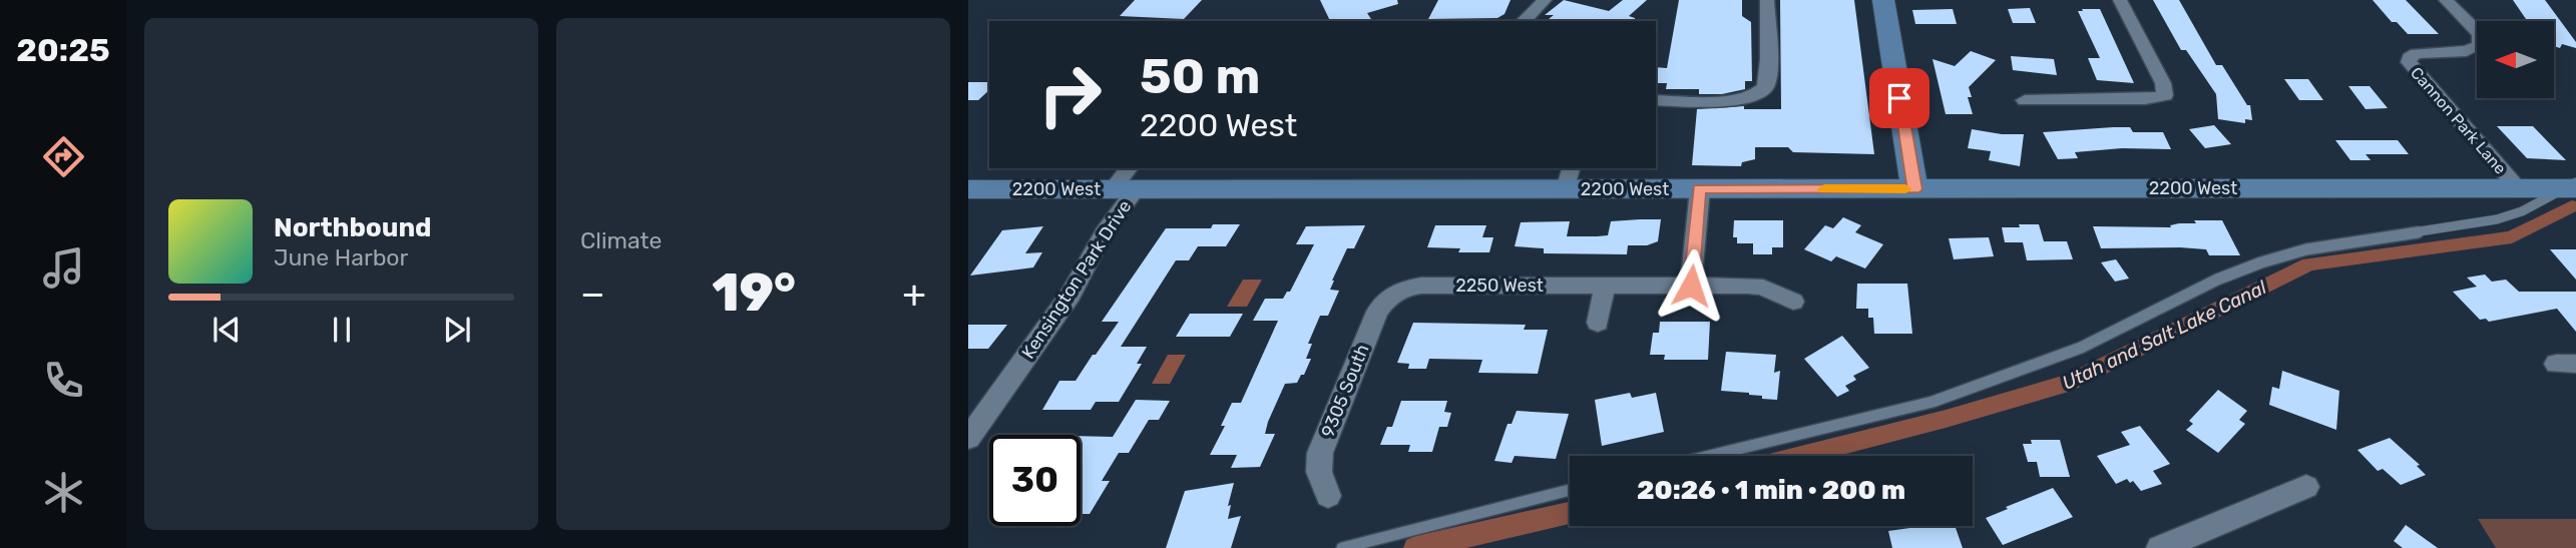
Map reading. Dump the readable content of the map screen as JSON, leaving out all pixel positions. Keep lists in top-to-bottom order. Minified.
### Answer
{"streets":{"street":["Cannon Park Lane","2200 West","Kensington Park Drive","2250 West","9305 South"]},"crossings":[["Cannon Park Lane","2200 West"],["2200 West","Kensington Park Drive"],["2250 West","9305 South"]],"water":["Utah and Salt Lake Canal"],"north":"left","page":{"tabs":"20:25","tile":"Climate","turn":["50 m","2200 West"],"song":["Northbound","June Harbor"],"heat":["−","19°","+"],"limit":"30","trip":"20:26 · 1 min · 200 m"}}
